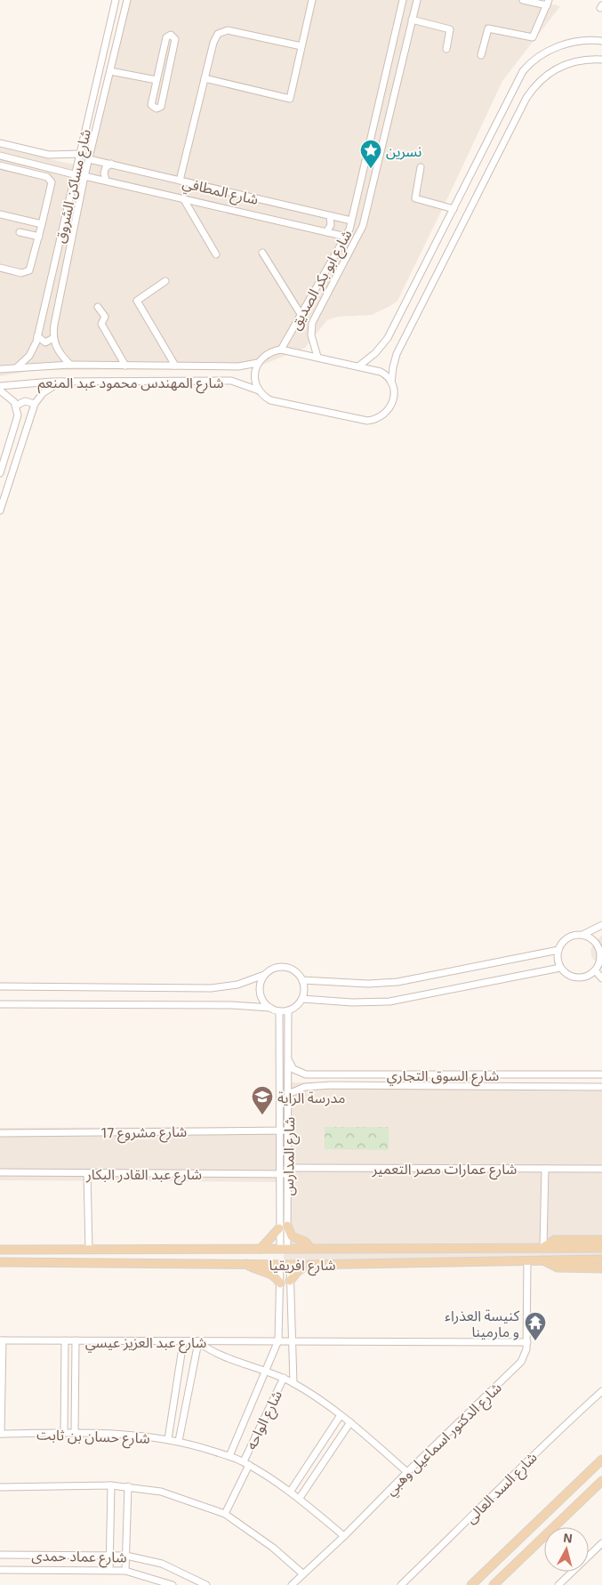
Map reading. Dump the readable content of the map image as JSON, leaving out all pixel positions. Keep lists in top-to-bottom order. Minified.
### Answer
{"streets":{"main road":["شارع افريقيا"],"street":["شارع مساكن الشروق","شارع المطافي","شارع ابو بكر الصديق","شارع المهندس محمود عبد المنعم","شارع السوق التجاري","شارع مشروع 17","شارع المدارس","شارع عمارات مصر التعمير","شارع عبد القادر البكار","شارع عبد العزيز عيسي","شارع الواحه","شارع حسان بن ثابت","شارع الدكتور اسماعيل وهبي","شارع السد العالى","شارع عماد حمدى"]},"crossings":[["شارع مساكن الشروق","شارع المطافي"],["شارع مساكن الشروق","شارع المهندس محمود عبد المنعم"],["شارع المطافي","شارع ابو بكر الصديق"],["شارع السوق التجاري","شارع المدارس"],["شارع مشروع 17","شارع المدارس"],["شارع المدارس","شارع عمارات مصر التعمير"],["شارع المدارس","شارع عبد القادر البكار"],["شارع المدارس","شارع افريقيا"],["شارع عمارات مصر التعمير","شارع عبد القادر البكار"],["شارع افريقيا","شارع الدكتور اسماعيل وهبي"],["شارع عبد العزيز عيسي","شارع الواحه"],["شارع عبد العزيز عيسي","شارع الدكتور اسماعيل وهبي"],["شارع الواحه","شارع حسان بن ثابت"],["شارع حسان بن ثابت","شارع الدكتور اسماعيل وهبي"]],"places":{"place":["نسرين"],"school or university":["مدرسة الراية"],"temple":["كنيسة العذراء و مارمينا"]},"north":"top"}
